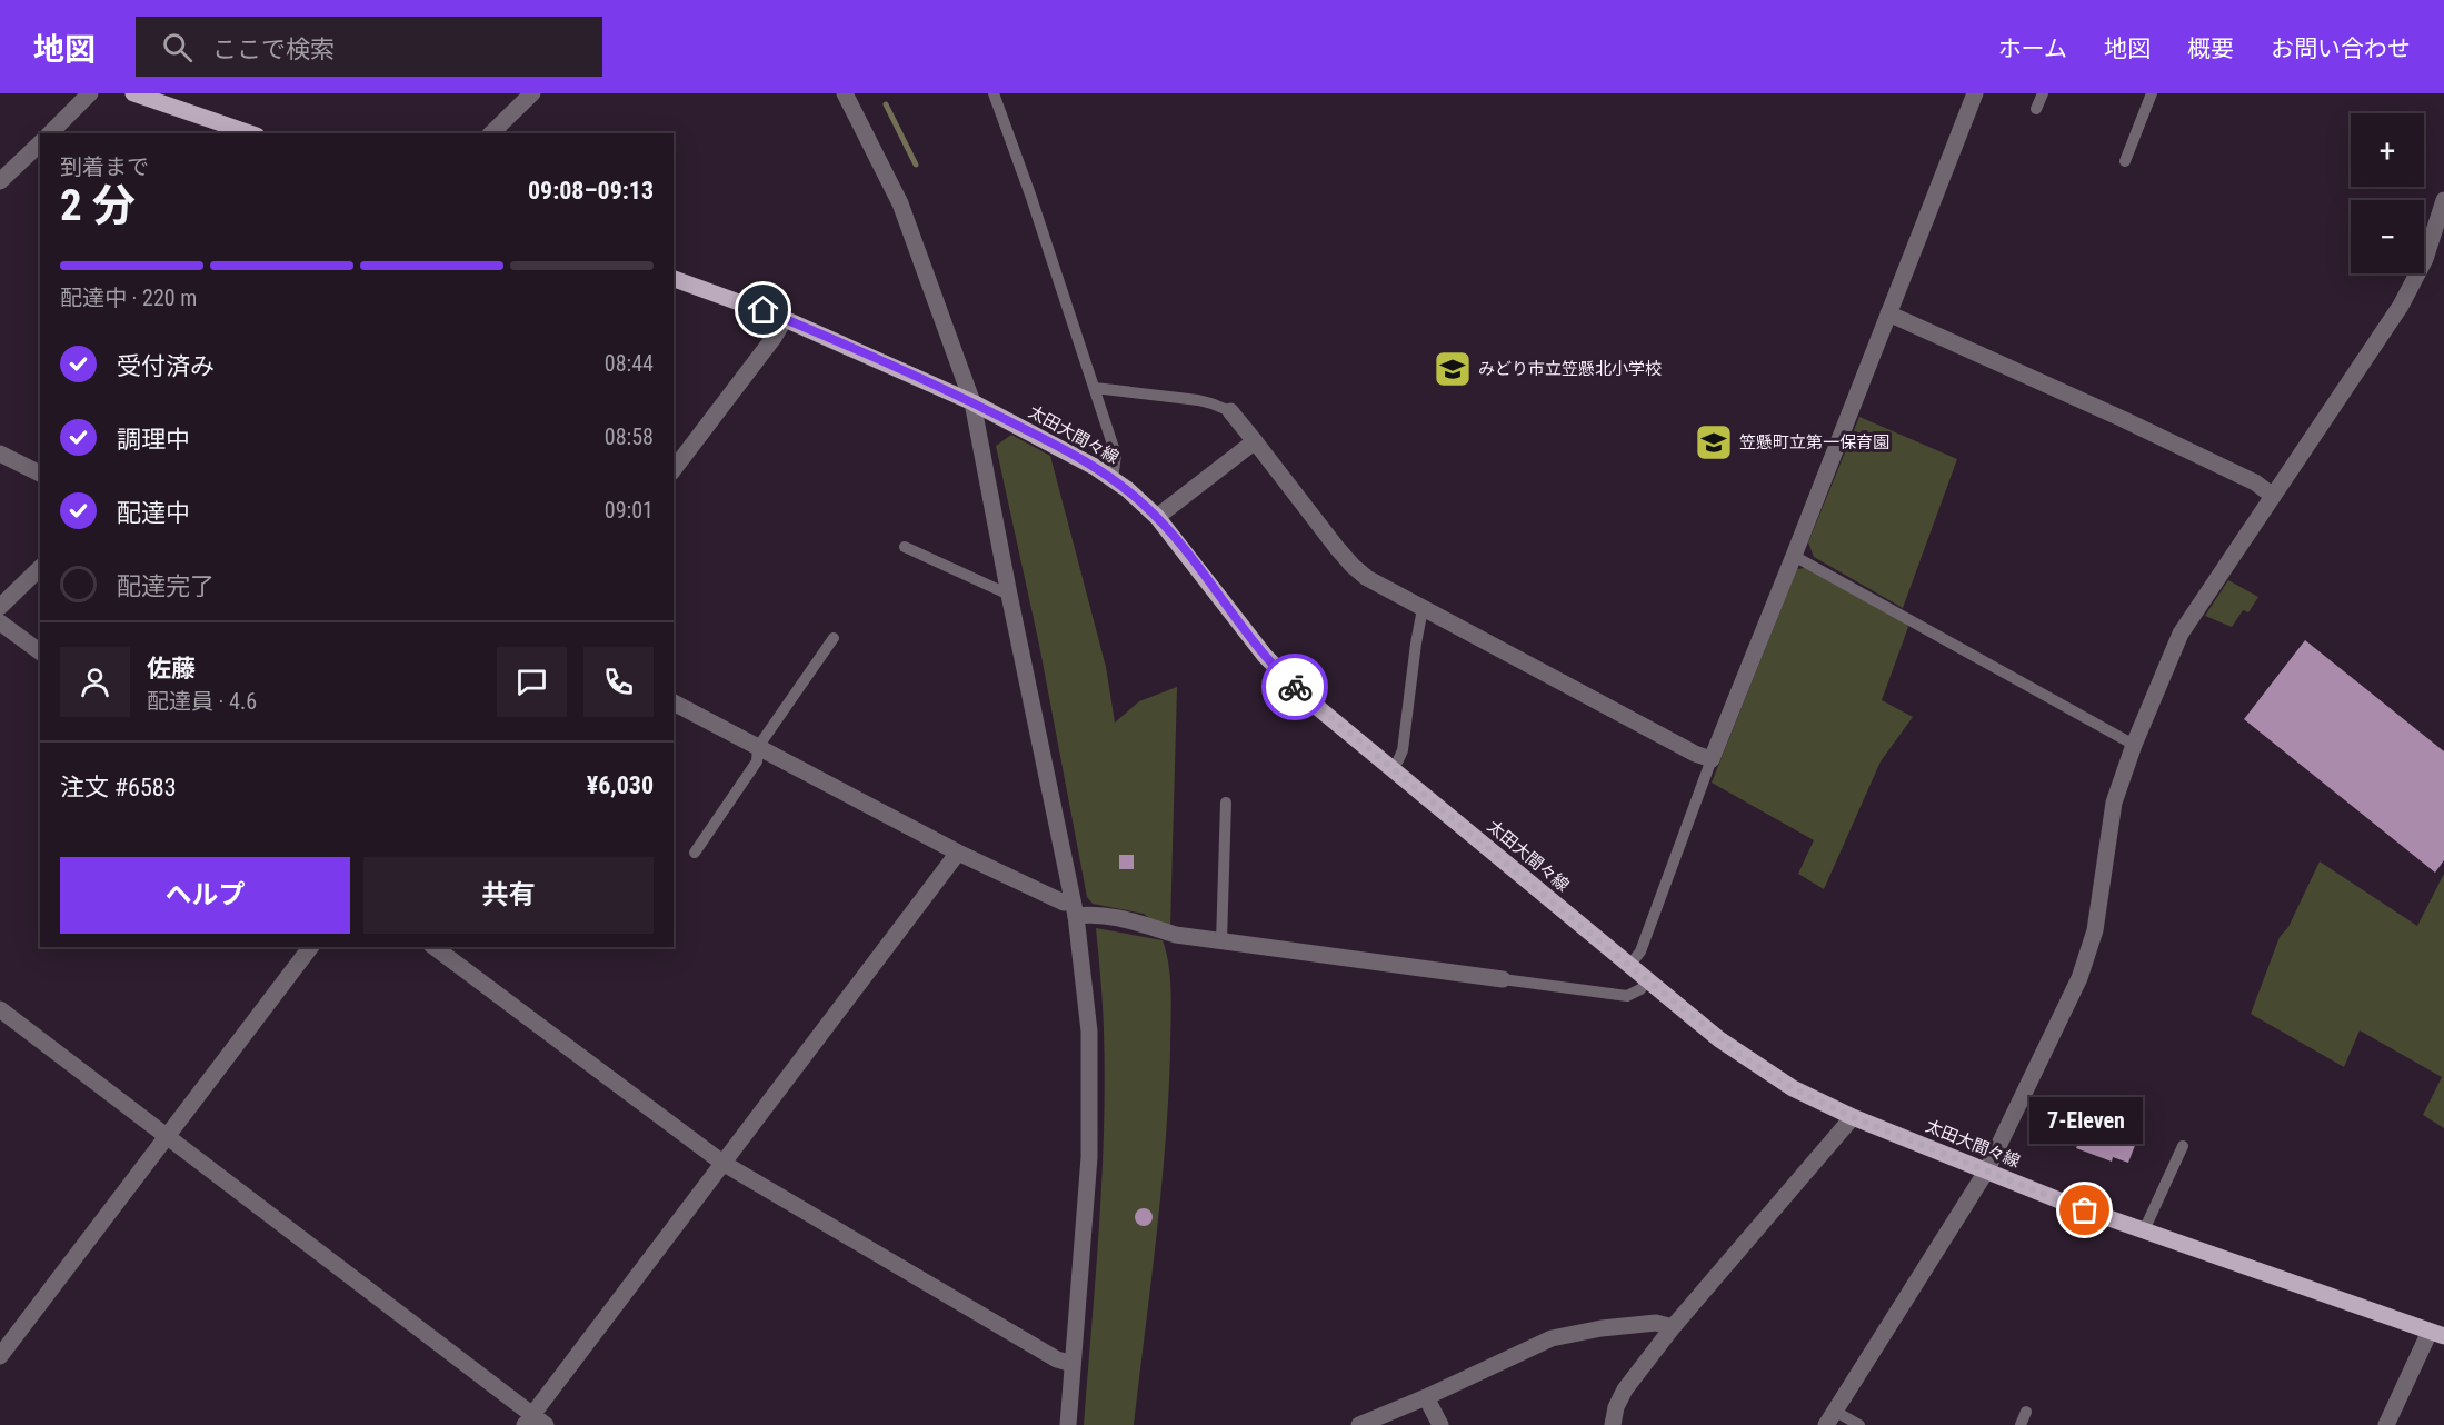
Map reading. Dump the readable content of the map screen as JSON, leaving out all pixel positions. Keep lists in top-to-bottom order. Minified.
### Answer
{"streets":{"main road":["太田大間々線"]},"places":{"school or university":["みどり市立笠懸北小学校","笠懸町立第一保育園"],"other":["7-Eleven"]},"page":{"header":"地図","search":"ここで検索","nav":["ホーム","地図","概要","お問い合わせ"],"map_buttons":["+","−"],"heading":["2 分","到着まで","09:08–09:13"],"panel":["佐藤","配達員 · 4.6","注文 #6583","¥6,030"],"bar":"配達中 · 220 m","list":[["受付済み","08:44"],["調理中","08:58"],["配達中","09:01"],"配達完了"],"buttons":["ヘルプ","共有"],"bubble":"7-Eleven"}}
